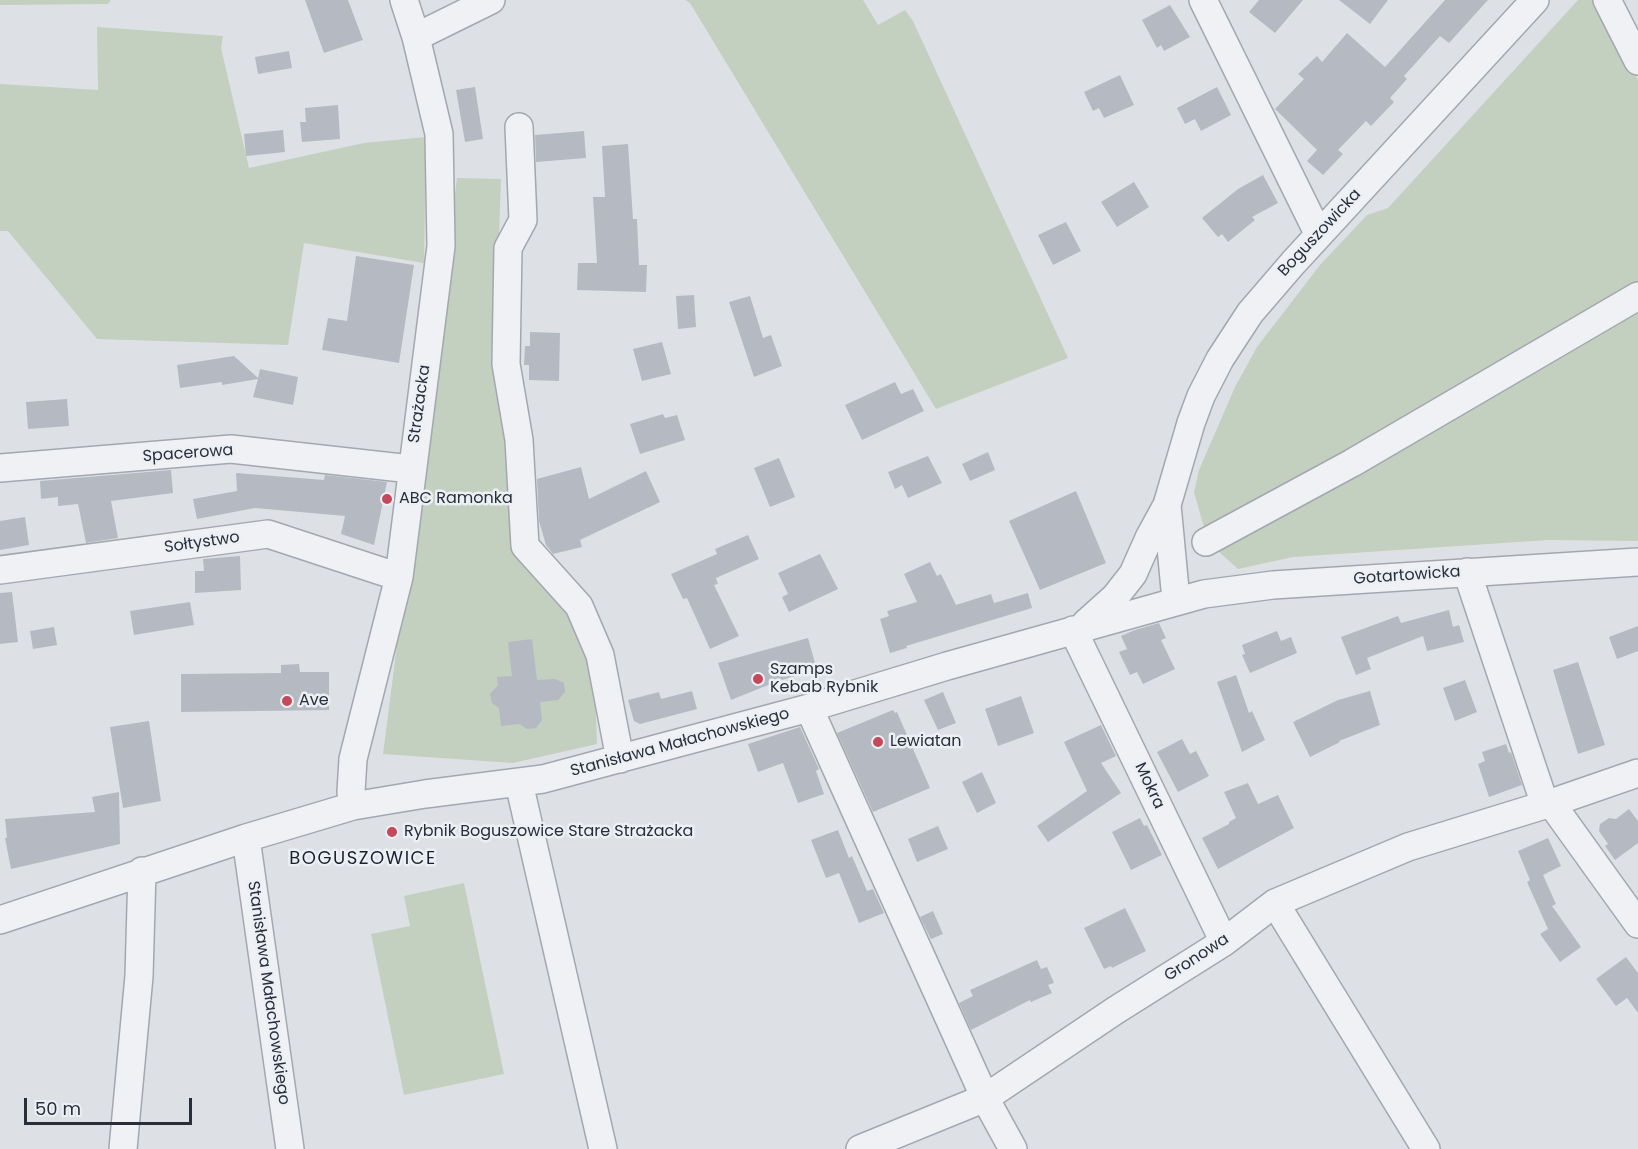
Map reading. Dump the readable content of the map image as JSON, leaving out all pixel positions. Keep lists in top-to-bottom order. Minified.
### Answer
{"streets":{"street":["Boguszowicka","Strażacka","Spacerowa","Sołtystwo","Gotartowicka","Stanisława Małachowskiego","Mokra","Gronowa"]},"crossings":[["Boguszowicka","Gotartowicka"],["Boguszowicka","Stanisława Małachowskiego"],["Boguszowicka","Mokra"],["Strażacka","Spacerowa"],["Strażacka","Sołtystwo"],["Strażacka","Stanisława Małachowskiego"],["Gotartowicka","Stanisława Małachowskiego"],["Stanisława Małachowskiego","Mokra"],["Mokra","Gronowa"]],"districts":["BOGUSZOWICE"],"places":["ABC Ramonka","Szamps Kebab Rybnik","Ave","Lewiatan","Rybnik Boguszowice Stare Strażacka"],"scale_bar":"50 m"}
